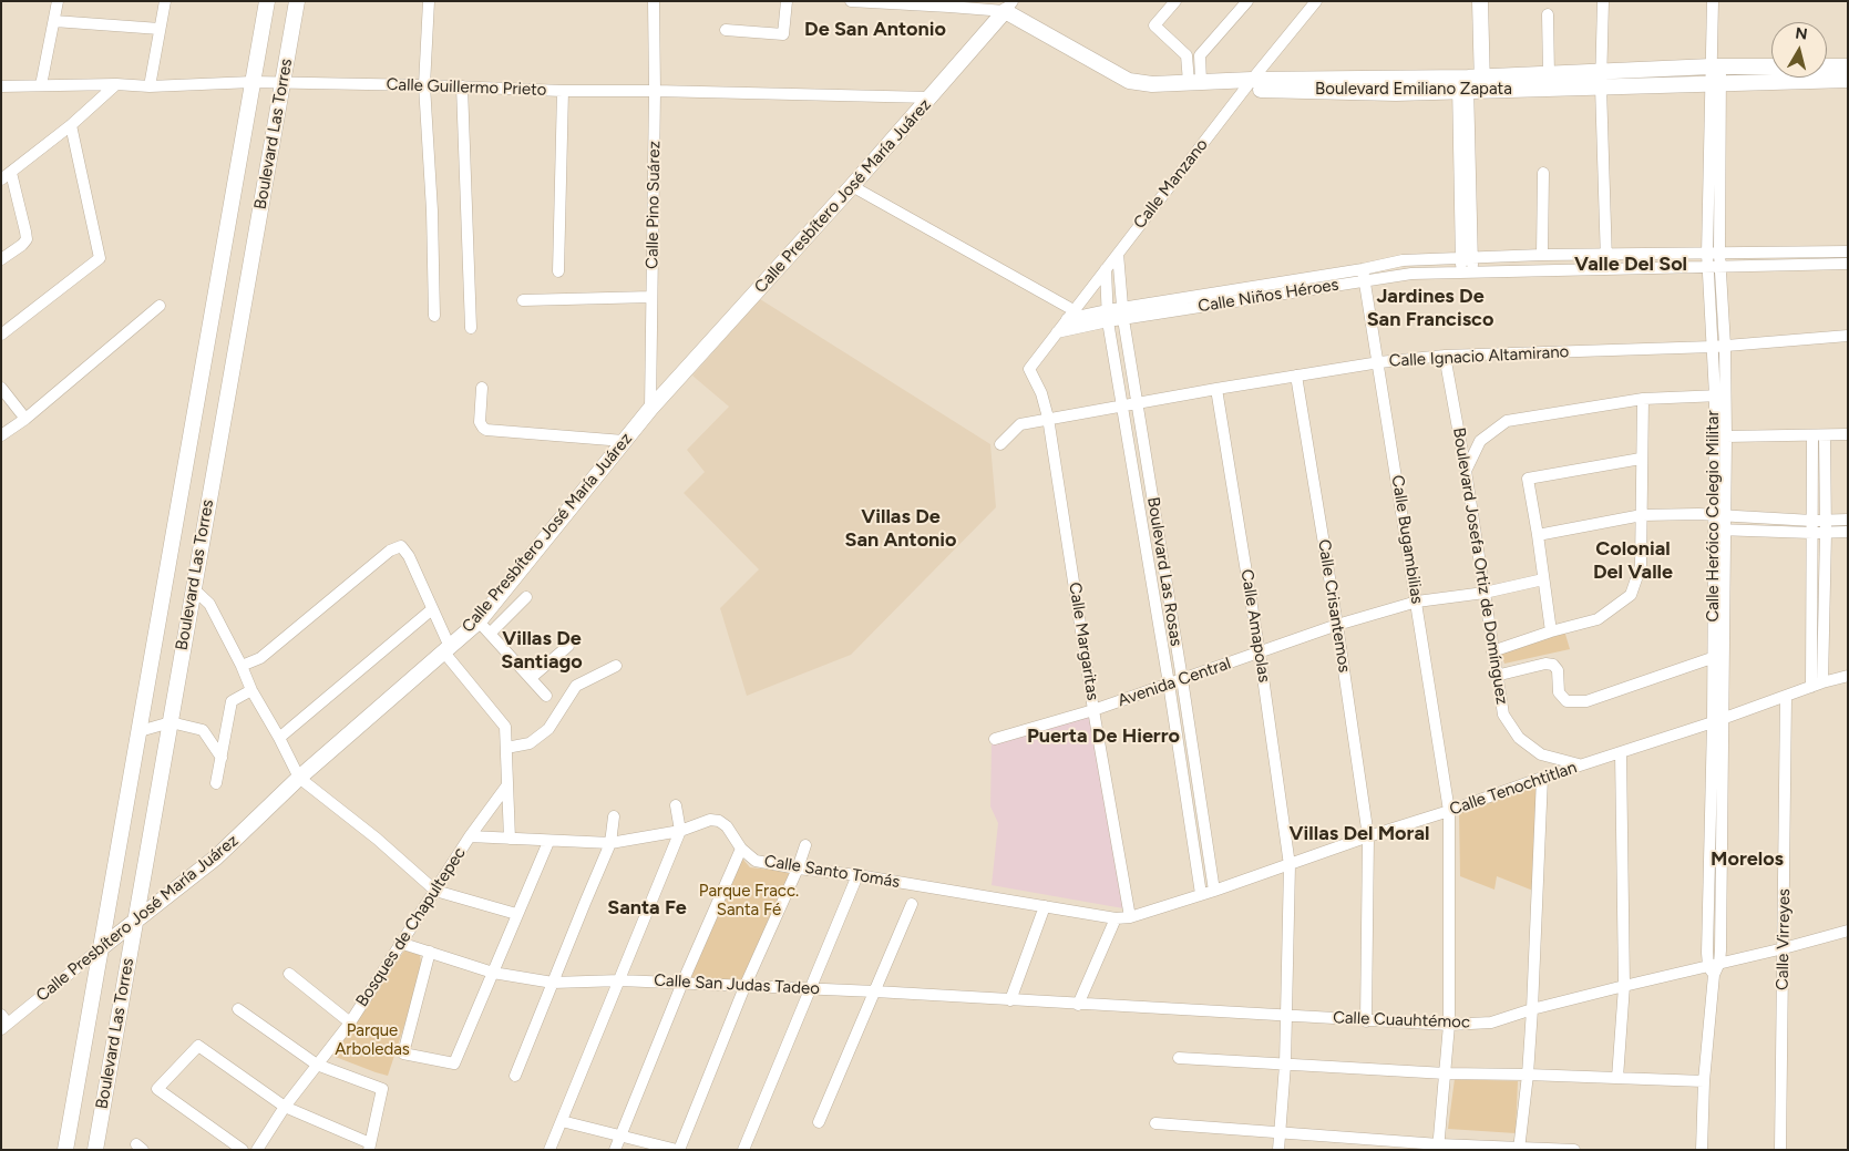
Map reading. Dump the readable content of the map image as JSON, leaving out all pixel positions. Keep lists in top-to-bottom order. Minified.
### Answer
{"streets":{"street":["Calle Guillermo Prieto","Boulevard Emiliano Zapata","Boulevard Las Torres","Calle Manzano","Calle Presbítero José María Juárez","Calle Pino Suárez","Calle Niños Héroes","Calle Ignacio Altamirano","Calle Heróico Colegio Militar","Calle Bugambilias","Boulevard Josefa Ortiz de Domínguez","Boulevard Las Rosas","Calle Crisantemos","Calle Amapolas","Calle Margaritas","Avenida Central","Calle Tenochtitlan","Calle Santo Tomás","Bosques de Chapultepec","Calle Virreyes","Calle San Judas Tadeo","Calle Cuauhtémoc"]},"crossings":[["Calle Guillermo Prieto","Boulevard Las Torres"],["Calle Guillermo Prieto","Calle Presbítero José María Juárez"],["Calle Guillermo Prieto","Calle Pino Suárez"],["Boulevard Emiliano Zapata","Calle Manzano"],["Boulevard Emiliano Zapata","Calle Presbítero José María Juárez"],["Boulevard Emiliano Zapata","Calle Heróico Colegio Militar"],["Boulevard Las Torres","Calle Presbítero José María Juárez"],["Calle Manzano","Calle Niños Héroes"],["Calle Manzano","Boulevard Las Rosas"],["Calle Manzano","Calle Margaritas"],["Calle Presbítero José María Juárez","Calle Pino Suárez"],["Calle Niños Héroes","Calle Heróico Colegio Militar"],["Calle Niños Héroes","Calle Bugambilias"],["Calle Niños Héroes","Boulevard Las Rosas"],["Calle Ignacio Altamirano","Calle Heróico Colegio Militar"],["Calle Ignacio Altamirano","Calle Bugambilias"],["Calle Ignacio Altamirano","Boulevard Josefa Ortiz de Domínguez"],["Calle Ignacio Altamirano","Boulevard Las Rosas"],["Calle Ignacio Altamirano","Calle Crisantemos"],["Calle Ignacio Altamirano","Calle Amapolas"],["Calle Ignacio Altamirano","Calle Margaritas"],["Calle Heróico Colegio Militar","Calle Tenochtitlan"],["Calle Heróico Colegio Militar","Calle Cuauhtémoc"],["Calle Bugambilias","Avenida Central"],["Calle Bugambilias","Calle Tenochtitlan"],["Calle Bugambilias","Calle Cuauhtémoc"],["Boulevard Josefa Ortiz de Domínguez","Avenida Central"],["Boulevard Josefa Ortiz de Domínguez","Calle Tenochtitlan"],["Boulevard Las Rosas","Avenida Central"],["Boulevard Las Rosas","Calle Tenochtitlan"],["Calle Crisantemos","Avenida Central"],["Calle Crisantemos","Calle Tenochtitlan"],["Calle Crisantemos","Calle Cuauhtémoc"],["Calle Amapolas","Avenida Central"],["Calle Amapolas","Calle Tenochtitlan"],["Calle Amapolas","Calle Cuauhtémoc"],["Calle Margaritas","Avenida Central"],["Calle Margaritas","Calle Tenochtitlan"],["Calle Tenochtitlan","Calle Santo Tomás"],["Calle Tenochtitlan","Calle Virreyes"],["Calle Santo Tomás","Bosques de Chapultepec"],["Bosques de Chapultepec","Calle San Judas Tadeo"],["Calle Virreyes","Calle Cuauhtémoc"],["Calle San Judas Tadeo","Calle Cuauhtémoc"]],"districts":["De San Antonio","Valle Del Sol","Jardines De San Francisco","Villas De San Antonio","Colonial Del Valle","Villas De Santiago","Puerta De Hierro","Villas Del Moral","Morelos","Santa Fe"],"parks":["Parque Fracc. Santa Fé","Parque Arboledas"],"north":"top"}
